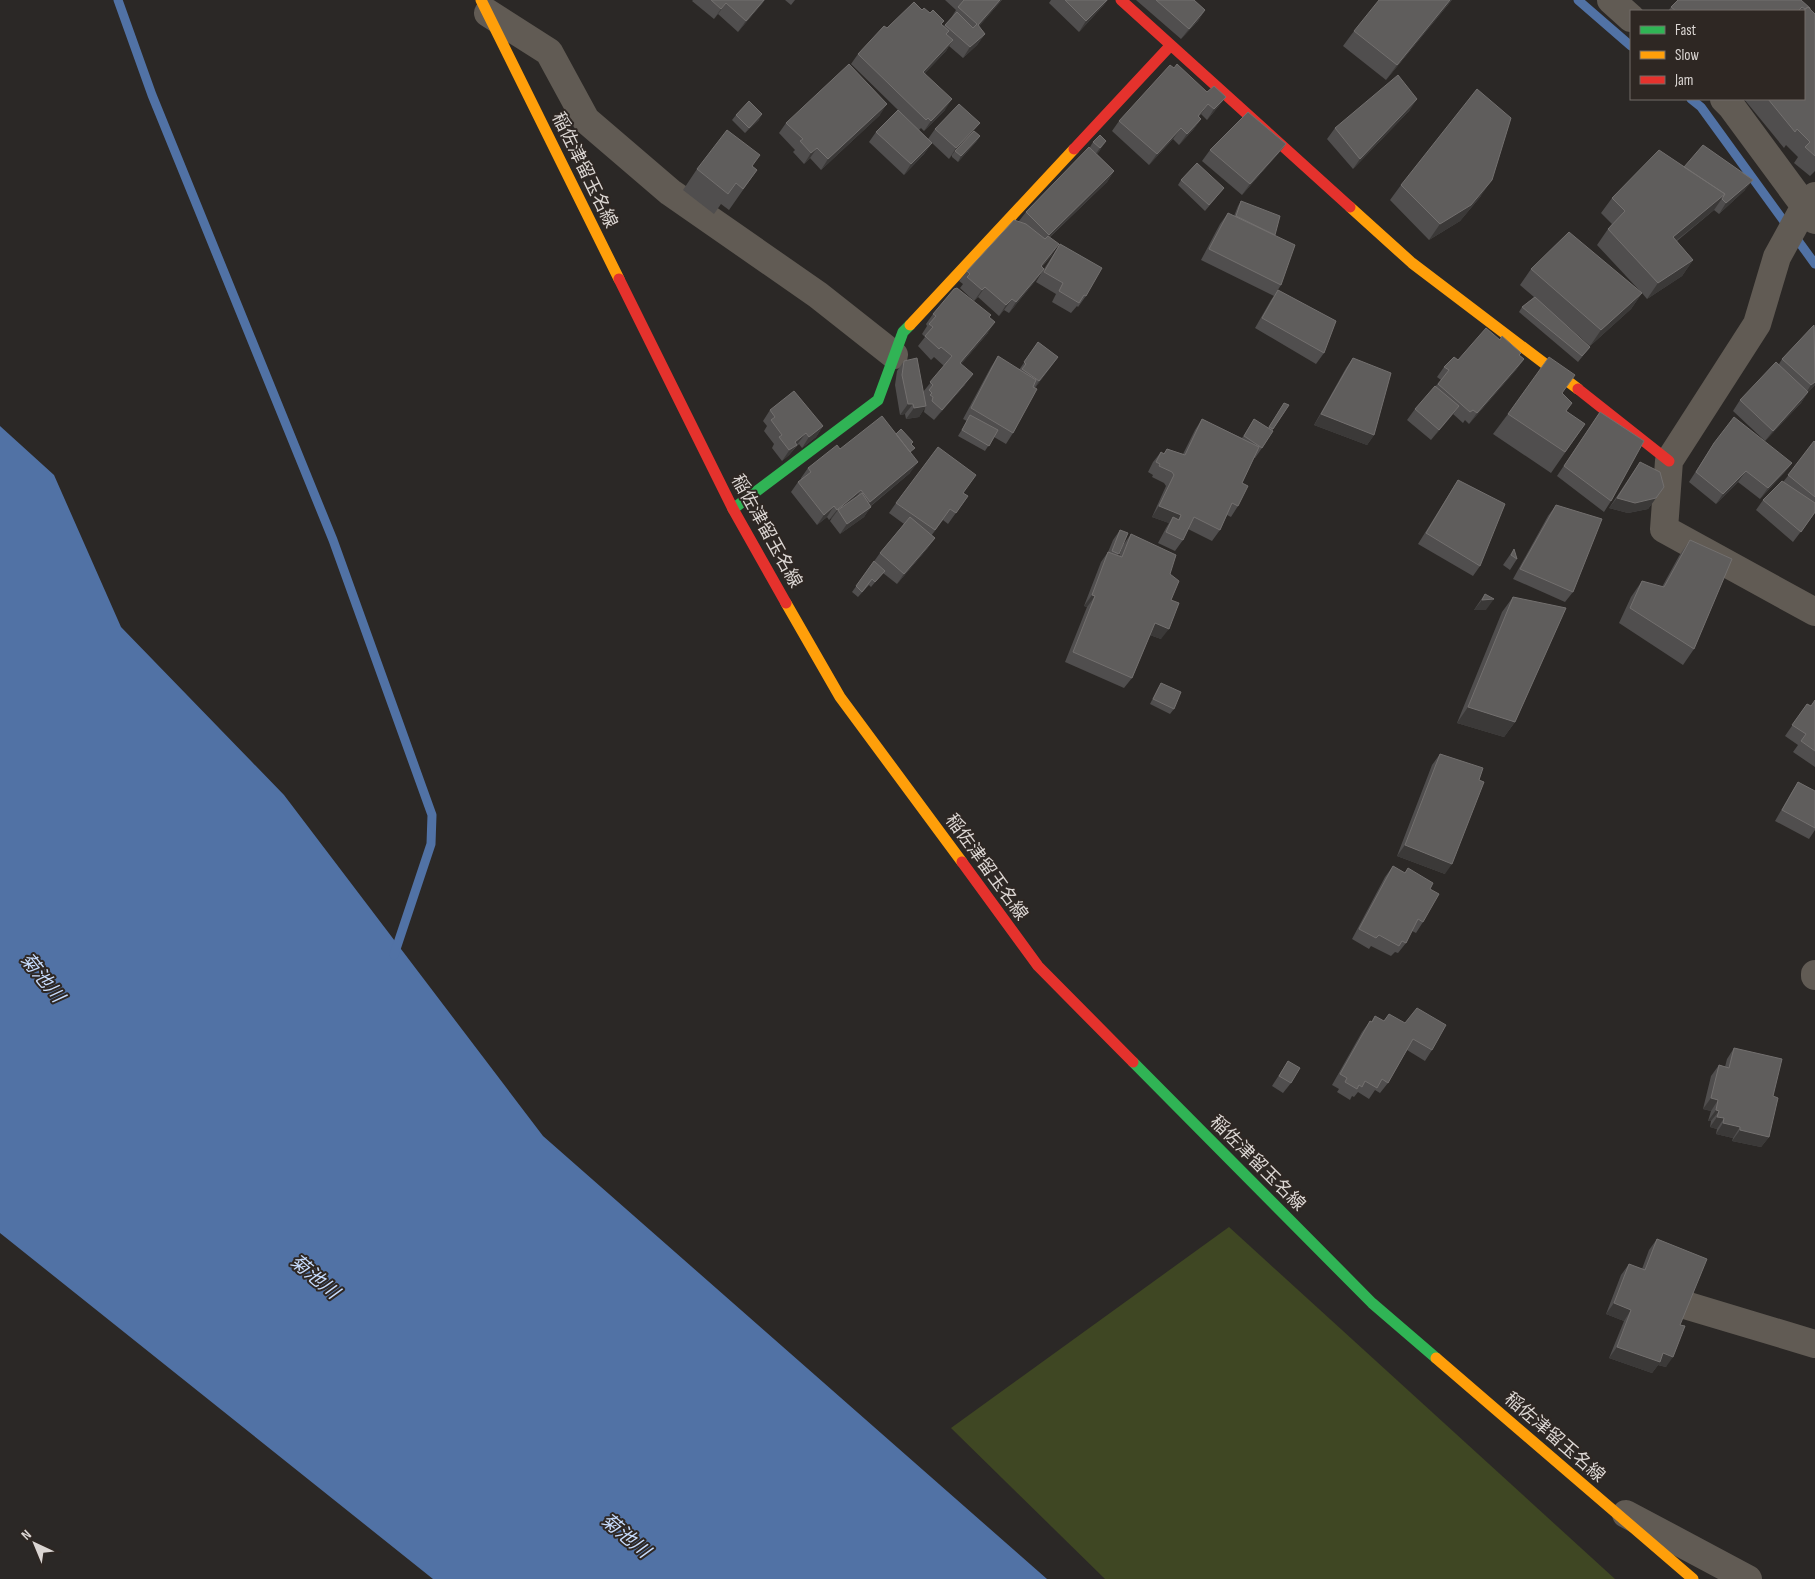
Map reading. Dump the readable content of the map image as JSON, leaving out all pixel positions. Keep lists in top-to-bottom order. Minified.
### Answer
{"streets":{"main road":["稲佐津留玉名線"]},"water":["菊池川"],"legend":["Fast","Slow","Jam"],"north":"top left"}
